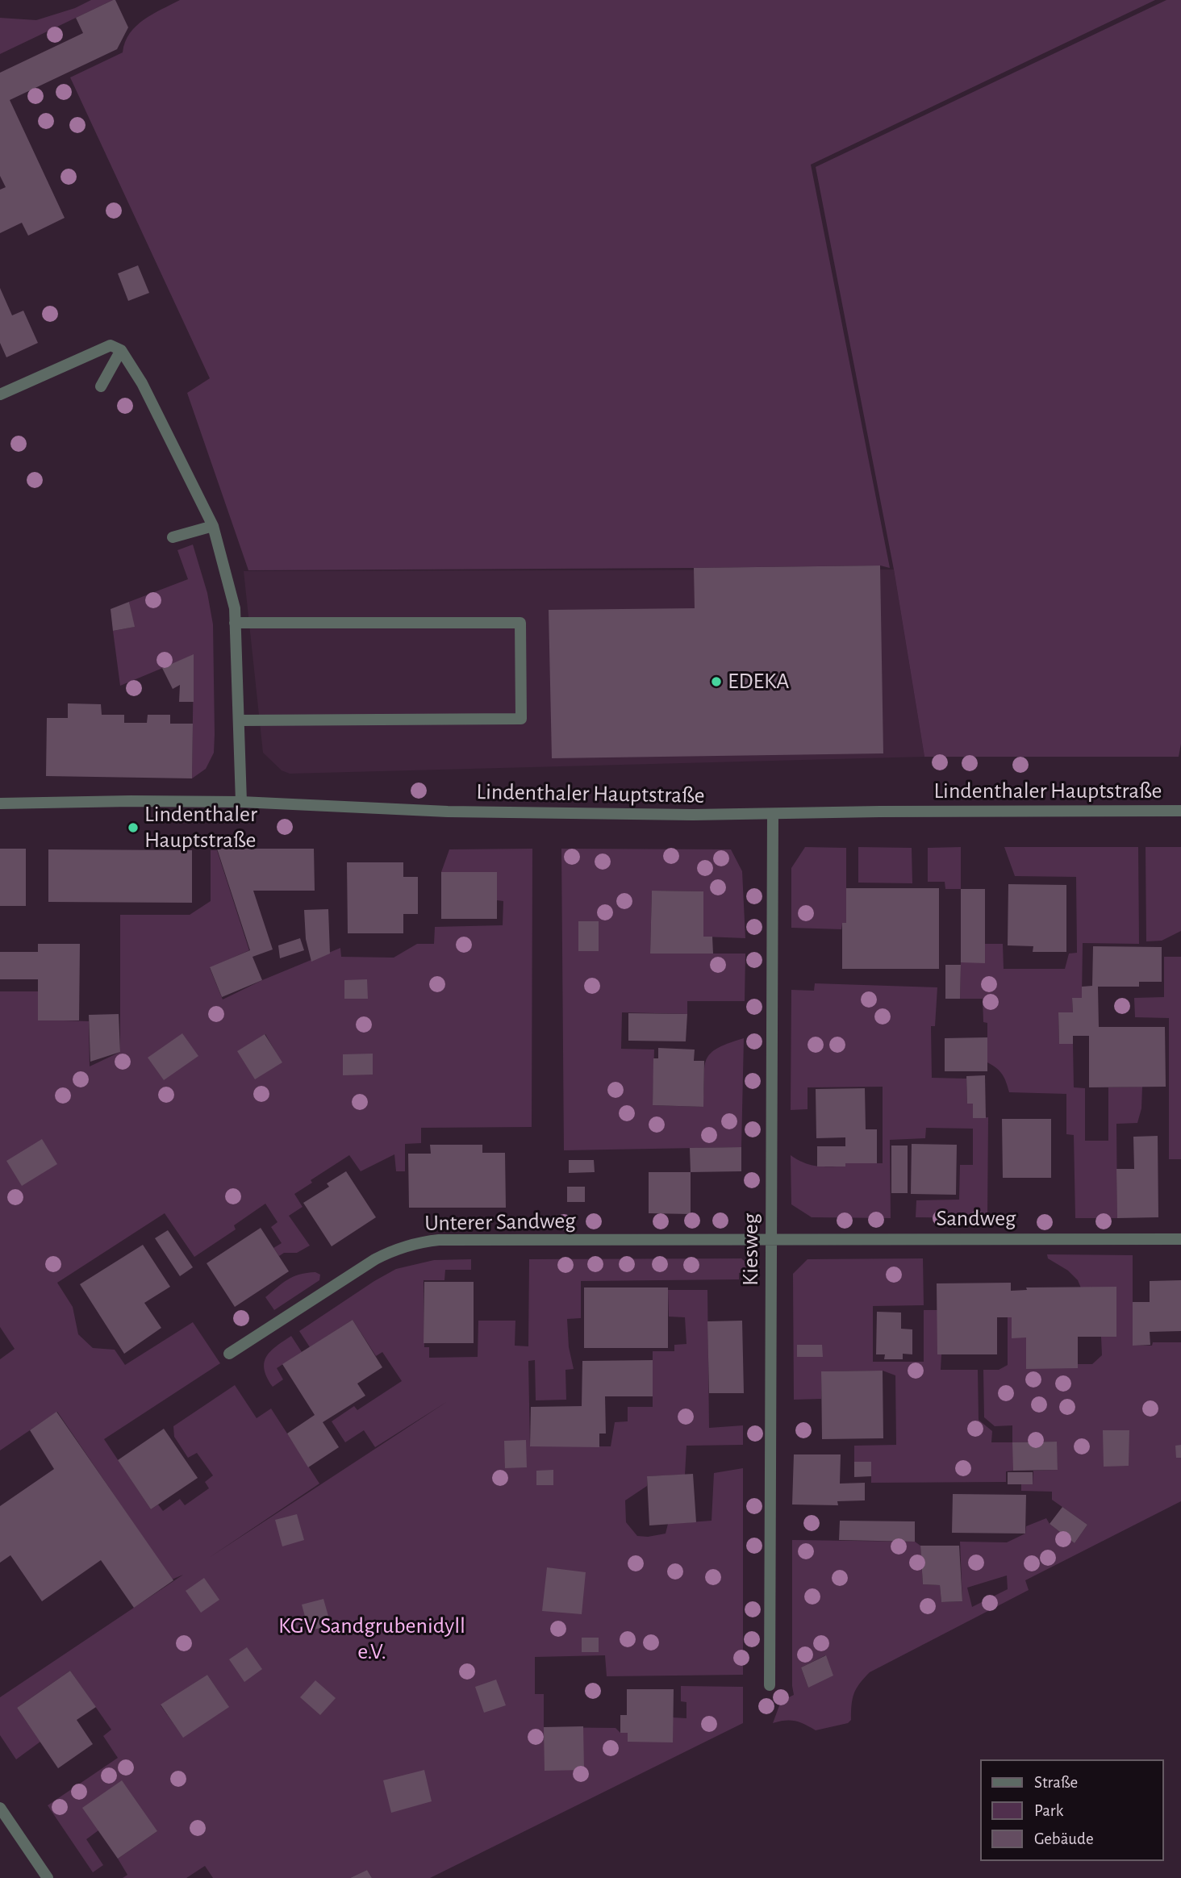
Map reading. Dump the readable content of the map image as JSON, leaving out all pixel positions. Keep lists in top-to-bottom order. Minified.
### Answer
{"streets":{"street":["Lindenthaler Hauptstraße","Sandweg","Unterer Sandweg","Kiesweg"]},"crossings":[["Lindenthaler Hauptstraße","Kiesweg"],["Sandweg","Unterer Sandweg"],["Sandweg","Kiesweg"],["Unterer Sandweg","Kiesweg"]],"parks":["KGV Sandgrubenidyll e.V."],"places":["EDEKA","Lindenthaler Hauptstraße"],"legend":["Straße","Park","Gebäude"]}
